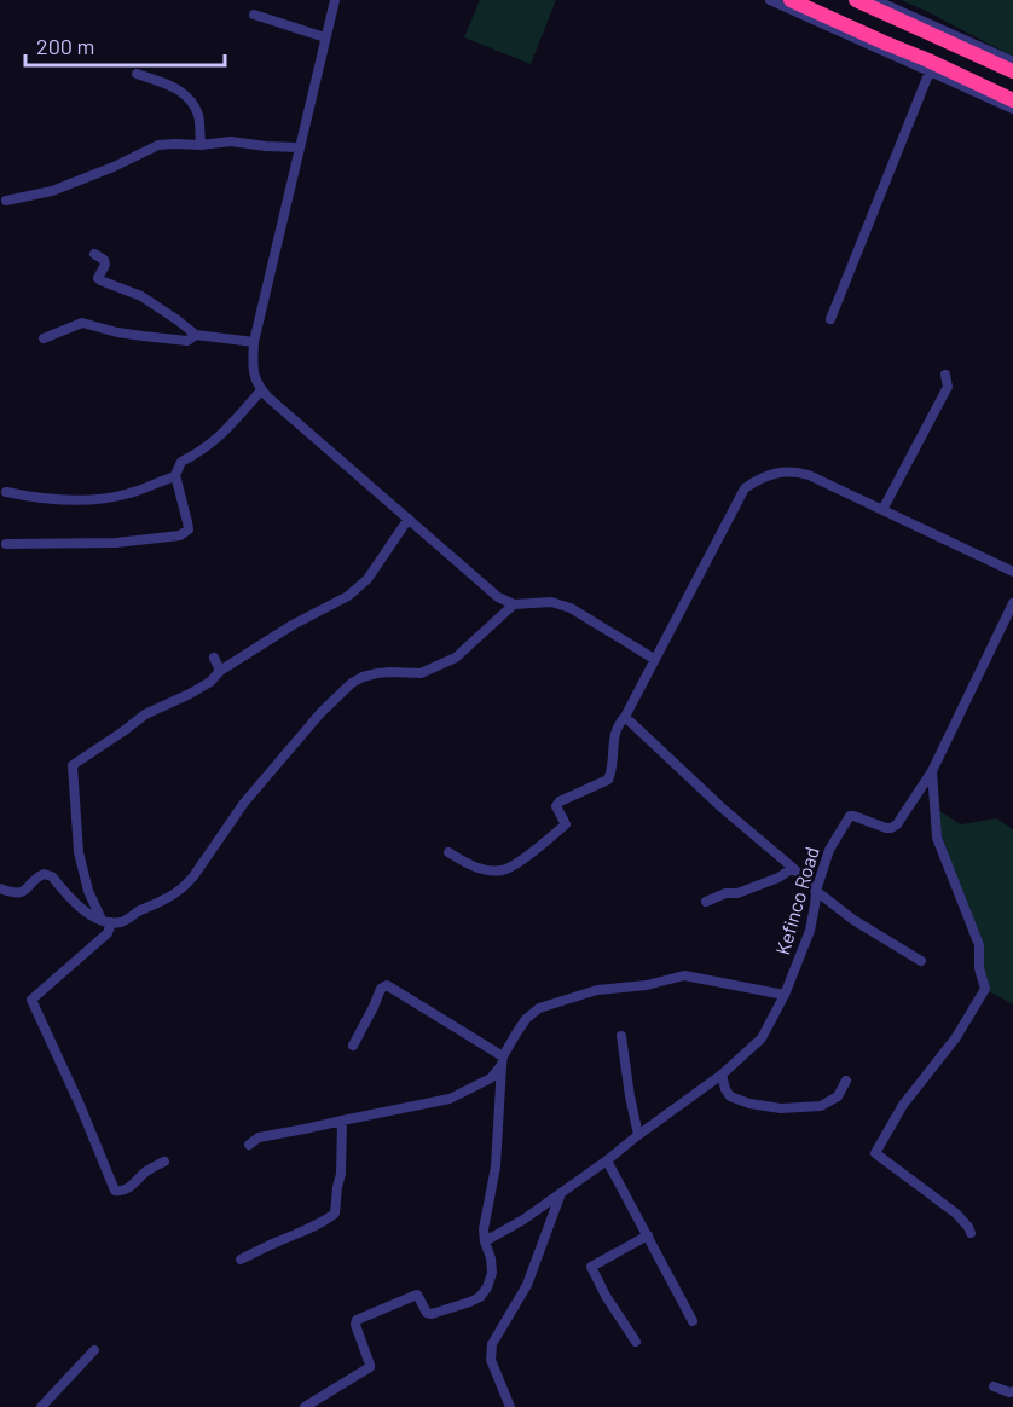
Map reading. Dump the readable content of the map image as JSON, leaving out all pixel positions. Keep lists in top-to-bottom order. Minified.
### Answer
{"streets":{"street":["Kefinco Road"]},"scale_bar":"200 m"}
